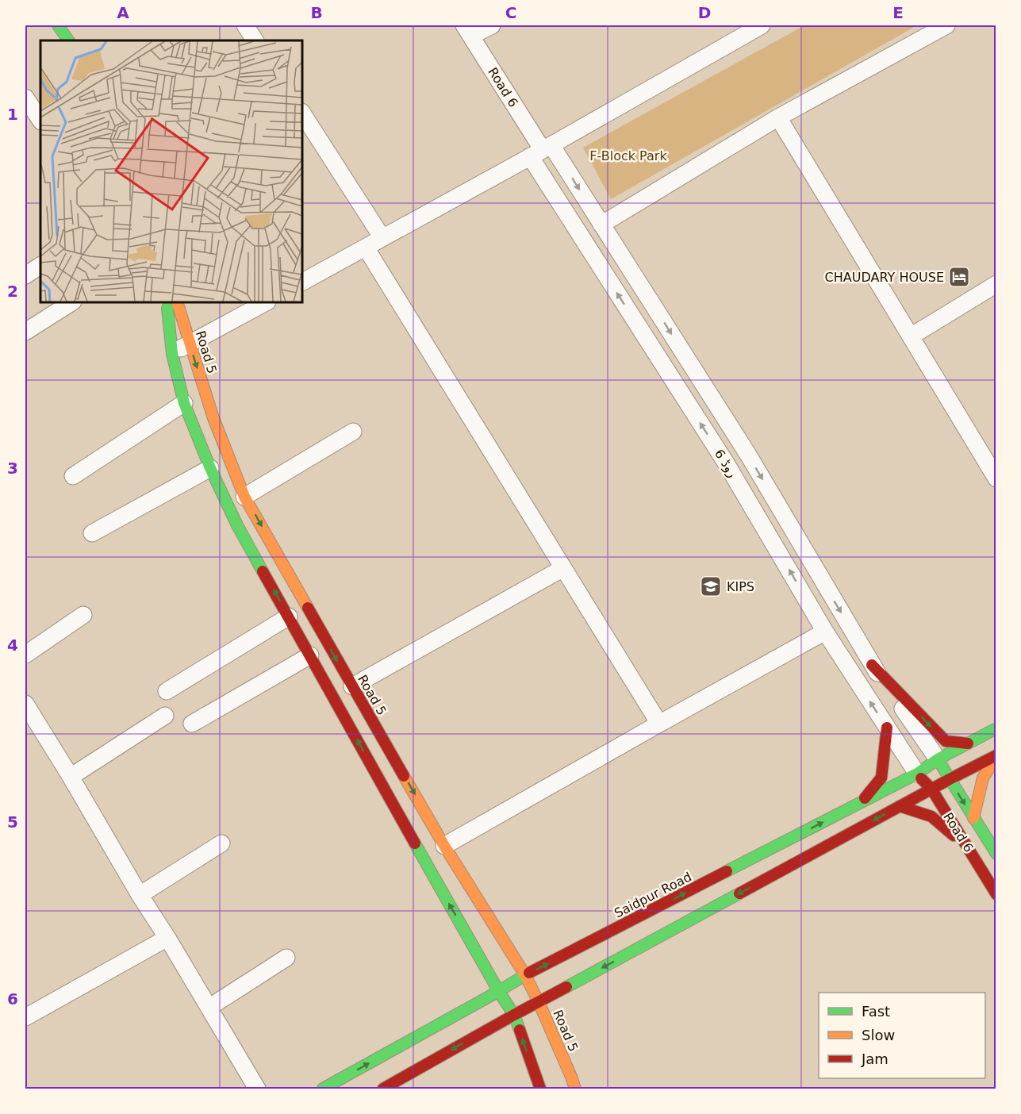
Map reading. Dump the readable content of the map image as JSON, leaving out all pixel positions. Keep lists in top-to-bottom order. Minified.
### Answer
{"streets":{"main road":["Road 6","Road 5","Saidpur Road"],"street":["روڈ 6"]},"crossings":[["Road 6","روڈ 6"],["Road 6","Saidpur Road"],["Road 5","Saidpur Road"],["روڈ 6","Saidpur Road"]],"parks":["F-Block Park"],"places":{"hotel":["CHAUDARY HOUSE"],"school or university":["KIPS"]},"legend":["Fast","Slow","Jam"],"grid":{"columns":["A","B","C","D","E"],"rows":["1","2","3","4","5","6"]}}
